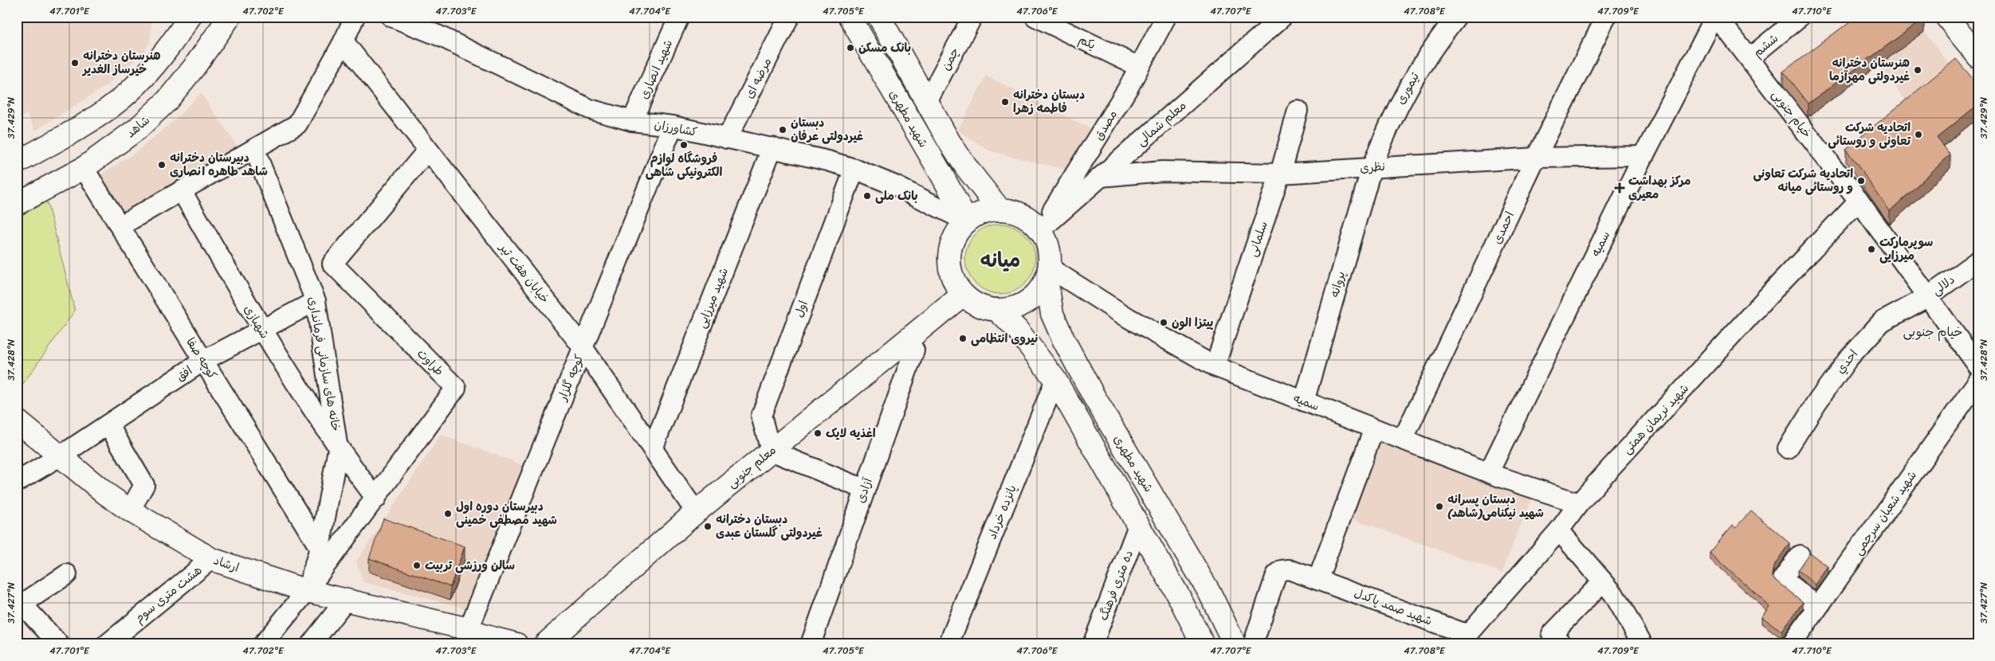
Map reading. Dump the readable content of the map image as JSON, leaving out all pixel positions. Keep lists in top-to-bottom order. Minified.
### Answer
{"streets":{"main road":["شهید مطهری","شاهد","معلم جنوبی","ارشاد"],"street":["یکم","ششم","چمن","شهید انصاری","مرضه ای","تیموری","خیام جنوبی","معلم شمالی","مصدق","کشاورزان","نظری","احمدی","سلمانی","سميه","خیابان هفت تیر","پروانه","دلالی","شهید میرزایی","اول","شهبازی","کوچه صفا","احدي","طراوت","خانه های سازمانی فرمانداری","افق","کوچه گلزار","سمیه","شهید نریمان همتی","آزادی","پانزده خرداد","شهید شعبان سرچمی","ده متری فرهنگ","هشت متری سوم","شهید صمد پاکدل"]},"crossings":[["یکم","مصدق"],["ششم","خیام جنوبی"],["چمن","شهید مطهری"],["شهید انصاری","کشاورزان"],["مرضه ای","کشاورزان"],["تیموری","نظری"],["تیموری","پروانه"],["خیام جنوبی","سميه"],["خیام جنوبی","دلالی"],["خیام جنوبی","احدي"],["خیام جنوبی","شهید نریمان همتی"],["شهید مطهری","معلم شمالی"],["شهید مطهری","مصدق"],["شهید مطهری","کشاورزان"],["شهید مطهری","سمیه"],["شهید مطهری","معلم جنوبی"],["معلم شمالی","مصدق"],["معلم شمالی","کشاورزان"],["معلم شمالی","نظری"],["معلم شمالی","سمیه"],["معلم شمالی","معلم جنوبی"],["مصدق","کشاورزان"],["مصدق","سمیه"],["مصدق","معلم جنوبی"],["شاهد","کوچه صفا"],["کشاورزان","شهید میرزایی"],["کشاورزان","اول"],["کشاورزان","کوچه گلزار"],["کشاورزان","سمیه"],["کشاورزان","معلم جنوبی"],["نظری","احمدی"],["نظری","سلمانی"],["نظری","سميه"],["نظری","پروانه"],["احمدی","سمیه"],["سلمانی","سمیه"],["سميه","سمیه"],["خیابان هفت تیر","شهید میرزایی"],["خیابان هفت تیر","طراوت"],["خیابان هفت تیر","کوچه گلزار"],["خیابان هفت تیر","معلم جنوبی"],["پروانه","سمیه"],["دلالی","احدي"],["اول","معلم جنوبی"],["شهبازی","طراوت"],["شهبازی","خانه های سازمانی فرمانداری"],["شهبازی","افق"],["کوچه صفا","خانه های سازمانی فرمانداری"],["کوچه صفا","افق"],["طراوت","خانه های سازمانی فرمانداری"],["طراوت","ارشاد"],["خانه های سازمانی فرمانداری","افق"],["خانه های سازمانی فرمانداری","ارشاد"],["افق","ارشاد"],["کوچه گلزار","ارشاد"],["سمیه","شهید نریمان همتی"],["سمیه","معلم جنوبی"],["شهید نریمان همتی","شهید صمد پاکدل"],["معلم جنوبی","آزادی"],["ارشاد","هشت متری سوم"]],"districts":["میانه","خیام جنوبی"],"places":{"other":["بانک مسکن","هنرستان دخترانه خیرساز الغدیر","هنرستان دخترانه غیردولتی مهرآزما","دبستان دخترانه فاطمه زهرا","دبستان غیردولتی عرفان","اتحادیه شرکت تعاونی و روستائی","فروشگاه لوازم الکترونیکی شاهی","دبیرستان دخترانه شاهد طاهره انصاری","اتحادیه شرکت تعاونی و روستائی میانه","بانک ملی","سوپرمارکت میرزایی","پیتزا الون","نیروی انتظامی","اغذیه لایک","دبستان پسرانه شهید نیکنامی(شاهد)","دبیرستان دوره اول شهید مصطفی خمینی","دبستان دخترانه غیردولتی گلستان عبدی","سالن ورزشی تربیت"],"health":["مرکز بهداشت معیری"]},"coordinates":["47.701°E","47.702°E","47.703°E","47.704°E","47.705°E","47.706°E","47.707°E","47.708°E","47.709°E","47.710°E","37.429°N","37.428°N","37.427°N"]}
